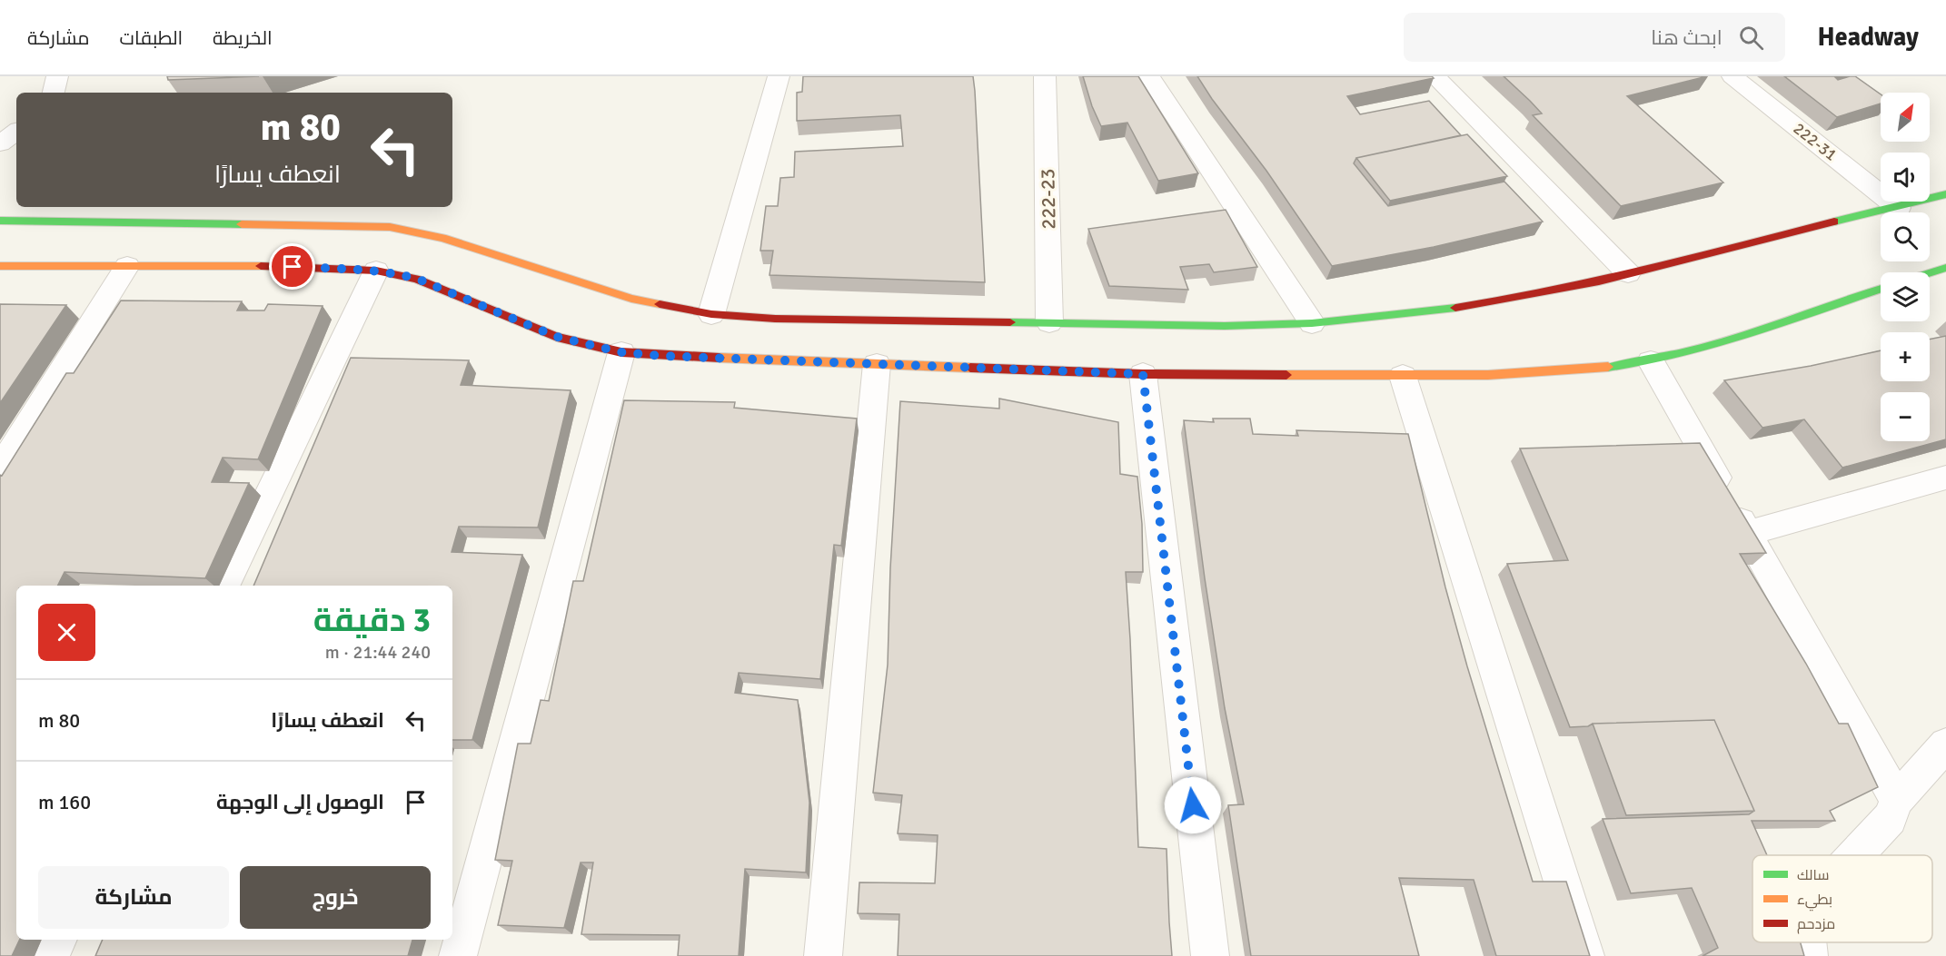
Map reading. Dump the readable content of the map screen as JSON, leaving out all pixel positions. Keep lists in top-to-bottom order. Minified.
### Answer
{"streets":{"street":["222-31","222-23"]},"legend":["سالك","بطيء","مزدحم"],"north":"top right","page":{"header":"Headway","search":"ابحث هنا","nav":["الخريطة","الطبقات","مشاركة"],"map_buttons":["+","−"],"turn":["80 m","انعطف يسارًا"],"heading":["3 دقيقة","240 m · 21:44"],"list":[{"name":"انعطف يسارًا","value":"80 m"},{"name":"الوصول إلى الوجهة","value":"160 m"}],"buttons":["خروج","مشاركة"]}}
